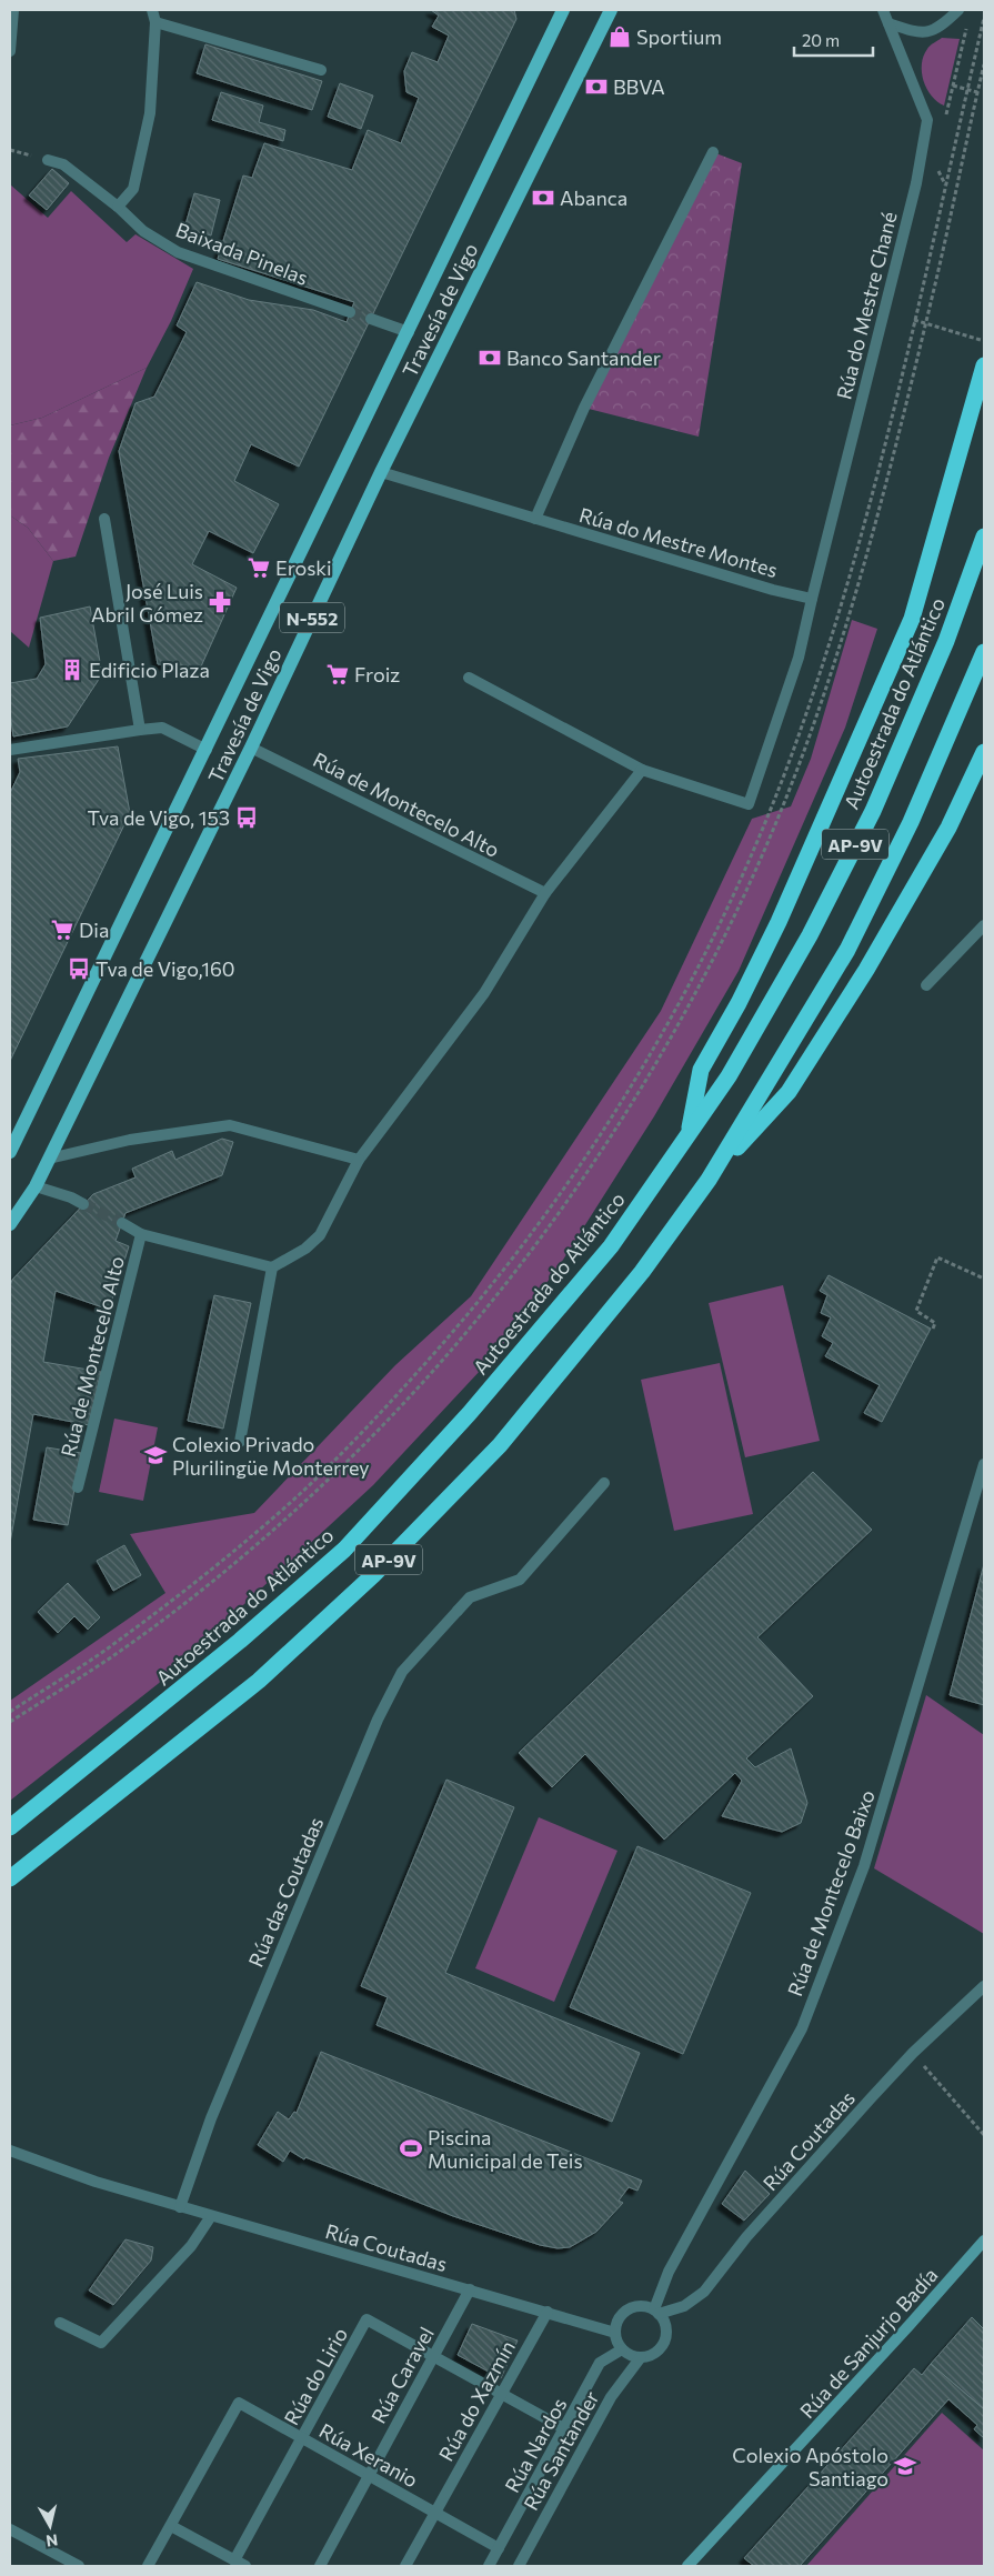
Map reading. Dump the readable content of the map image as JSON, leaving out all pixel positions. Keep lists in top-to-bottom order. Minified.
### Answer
{"streets":{"highway":["Autoestrada do Atlántico","AP-9V"],"main road":["Travesía de Vigo","N-552","Rúa de Sanjurjo Badía"],"street":["Baixada Pinelas","Rúa do Mestre Chané","Rúa do Mestre Montes","Rúa de Montecelo Alto","Rúa das Coutadas","Rúa de Montecelo Baixo","Rúa Coutadas","Rúa Caravel","Rúa do Lirio","Rúa do Xazmín","Rúa Nardos","Rúa Santander","Rúa Xeranio"]},"crossings":[["Rúa do Mestre Chané","Rúa do Mestre Montes"],["Travesía de Vigo","Rúa do Mestre Montes"],["Travesía de Vigo","Rúa de Montecelo Alto"],["Rúa das Coutadas","Rúa Coutadas"],["Rúa de Montecelo Baixo","Rúa Coutadas"],["Rúa de Montecelo Baixo","Rúa Nardos"],["Rúa de Montecelo Baixo","Rúa Santander"],["Rúa Coutadas","Rúa Caravel"],["Rúa Coutadas","Rúa do Xazmín"],["Rúa Coutadas","Rúa Nardos"],["Rúa Coutadas","Rúa Santander"],["Rúa Caravel","Rúa do Lirio"],["Rúa Caravel","Rúa Xeranio"],["Rúa do Lirio","Rúa do Xazmín"],["Rúa do Lirio","Rúa Nardos"],["Rúa do Lirio","Rúa Xeranio"],["Rúa do Xazmín","Rúa Xeranio"],["Rúa Nardos","Rúa Santander"],["Rúa Nardos","Rúa Xeranio"]],"places":{"shop":["Sportium"],"bank":["BBVA","Abanca","Banco Santander"],"supermarket":["Eroski","Froiz","Dia"],"pharmacy":["José Luis Abril Gómez"],"building":["Edificio Plaza"],"bus stop":["Tva de Vigo, 153","Tva de Vigo,160"],"school or university":["Colexio Privado Plurilingüe Monterrey","Colexio Apóstolo Santiago"],"sports":["Piscina Municipal de Teis"]},"scale_bar":"20 m","north":"bottom"}
